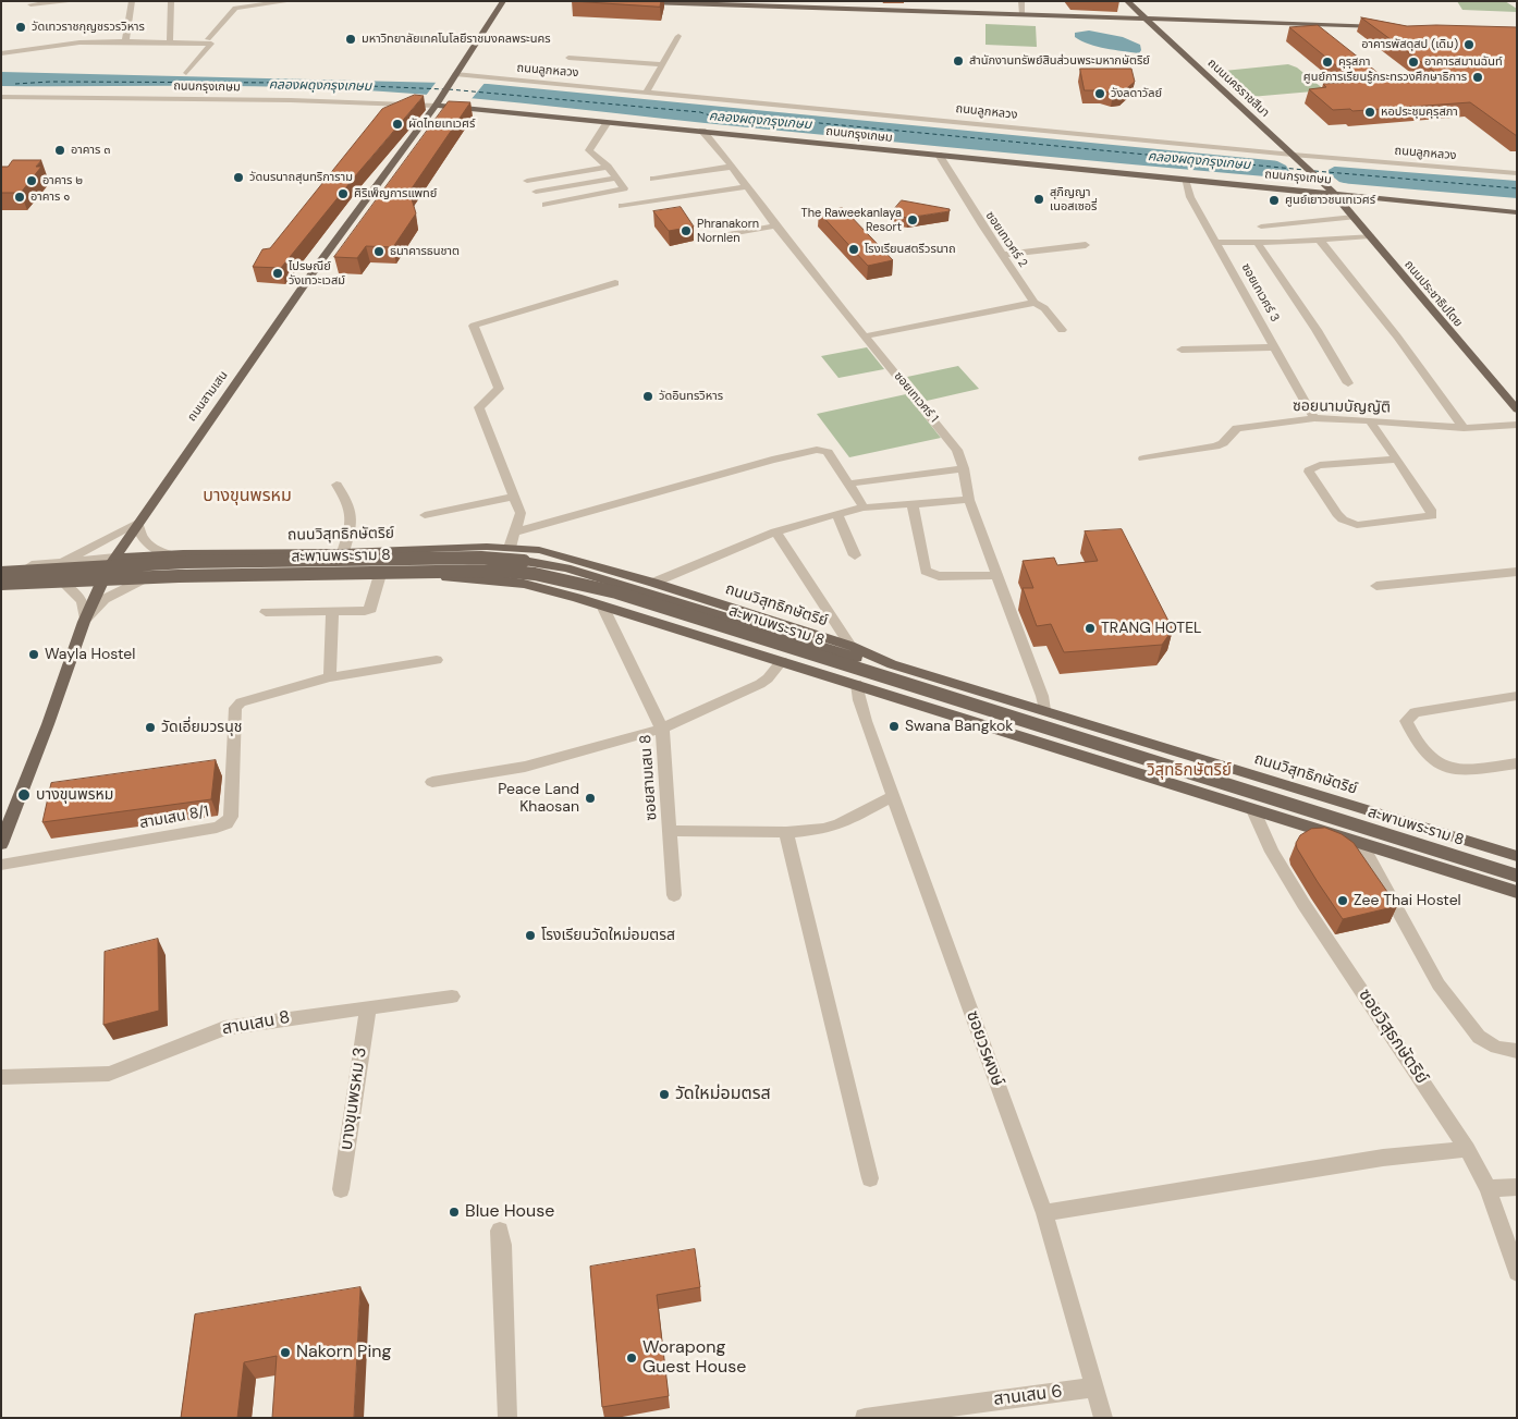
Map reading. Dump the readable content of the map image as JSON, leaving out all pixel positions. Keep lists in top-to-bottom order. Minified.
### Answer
{"streets":{"main road":["ถนนกรุงเกษม","ถนนนครราชสีมา","ถนนประชาธิปไตย","ถนนสามเสน","ถนนวิสุทธิกษัตริย์","สะพานพระราม 8"],"street":["ถนนลูกหลวง","ซอยเทเวศร์ 2","ซอยเทเวศร์ 3","ซอยเทเวศร์ 1","ซอยนามบัญญัติ","ซอยสามเสน 8","สามเสน 8/1","สานเสน 8","ซอยวิสุธกษัตริย์","ซอยวรผงษ์","บางขุนพรหม 3","สานเสน 6"]},"crossings":[["ถนนลูกหลวง","ถนนนครราชสีมา"],["ถนนลูกหลวง","ถนนสามเสน"],["ถนนกรุงเกษม","ถนนนครราชสีมา"],["ถนนกรุงเกษม","ซอยเทเวศร์ 2"],["ถนนกรุงเกษม","ซอยเทเวศร์ 3"],["ถนนกรุงเกษม","ถนนประชาธิปไตย"],["ถนนกรุงเกษม","ถนนสามเสน"],["ถนนกรุงเกษม","ซอยเทเวศร์ 1"],["ถนนนครราชสีมา","ถนนประชาธิปไตย"],["ซอยเทเวศร์ 3","ซอยนามบัญญัติ"],["ถนนสามเสน","ถนนวิสุทธิกษัตริย์"],["ซอยเทเวศร์ 1","ถนนวิสุทธิกษัตริย์"],["ถนนวิสุทธิกษัตริย์","สะพานพระราม 8"],["สานเสน 8","บางขุนพรหม 3"],["ซอยวรผงษ์","สานเสน 6"]],"districts":["บางขุนพรหม","วิสุทธิกษัตริย์"],"water":["คลองผดุงกรุงเกษม"],"places":["วัดเทวราชกุญชรวรวิหาร","มหาวิทยาลัยเทคโนโลยีราชมงคลพระนคร","อาคารพัสดุสป (เดิม)","สำนักงานทรัพย์สินส่วนพระมหากษัตริย์","คุรุสภา","อาคารสมานฉันท์","ศูนย์การเรียนรู้กระทรวงศึกษาธิการ","วังลดาวัลย์","หอประชุมคุรุสภา","ผัดไทยเทเวศร์","อาคาร ๓","วัดนรนาถสุนทริการาม","อาคาร ๒","ศิริเพ็ญการแพทย์","อาคาร ๑","สุภิญญา เนอสเซอรี่","ศูนย์เยาวชนเทเวศร์","The Raweekanlaya Resort","Phranakorn Nornlen","โรงเรียนสตรีวรนาถ","ธนาคารธนชาต","ไปรษณีย์ วังเทวะเวสม์","วัดอินทรวิหาร","TRANG HOTEL","Wayla Hostel","Swana Bangkok","วัดเอี่ยมวรนุช","บางขุนพรหม","Peace Land Khaosan","Zee Thai Hostel","โรงเรียนวัดใหม่อมตรส","วัดใหม่อมตรส","Blue House","Nakorn Ping","Worapong Guest House"]}
